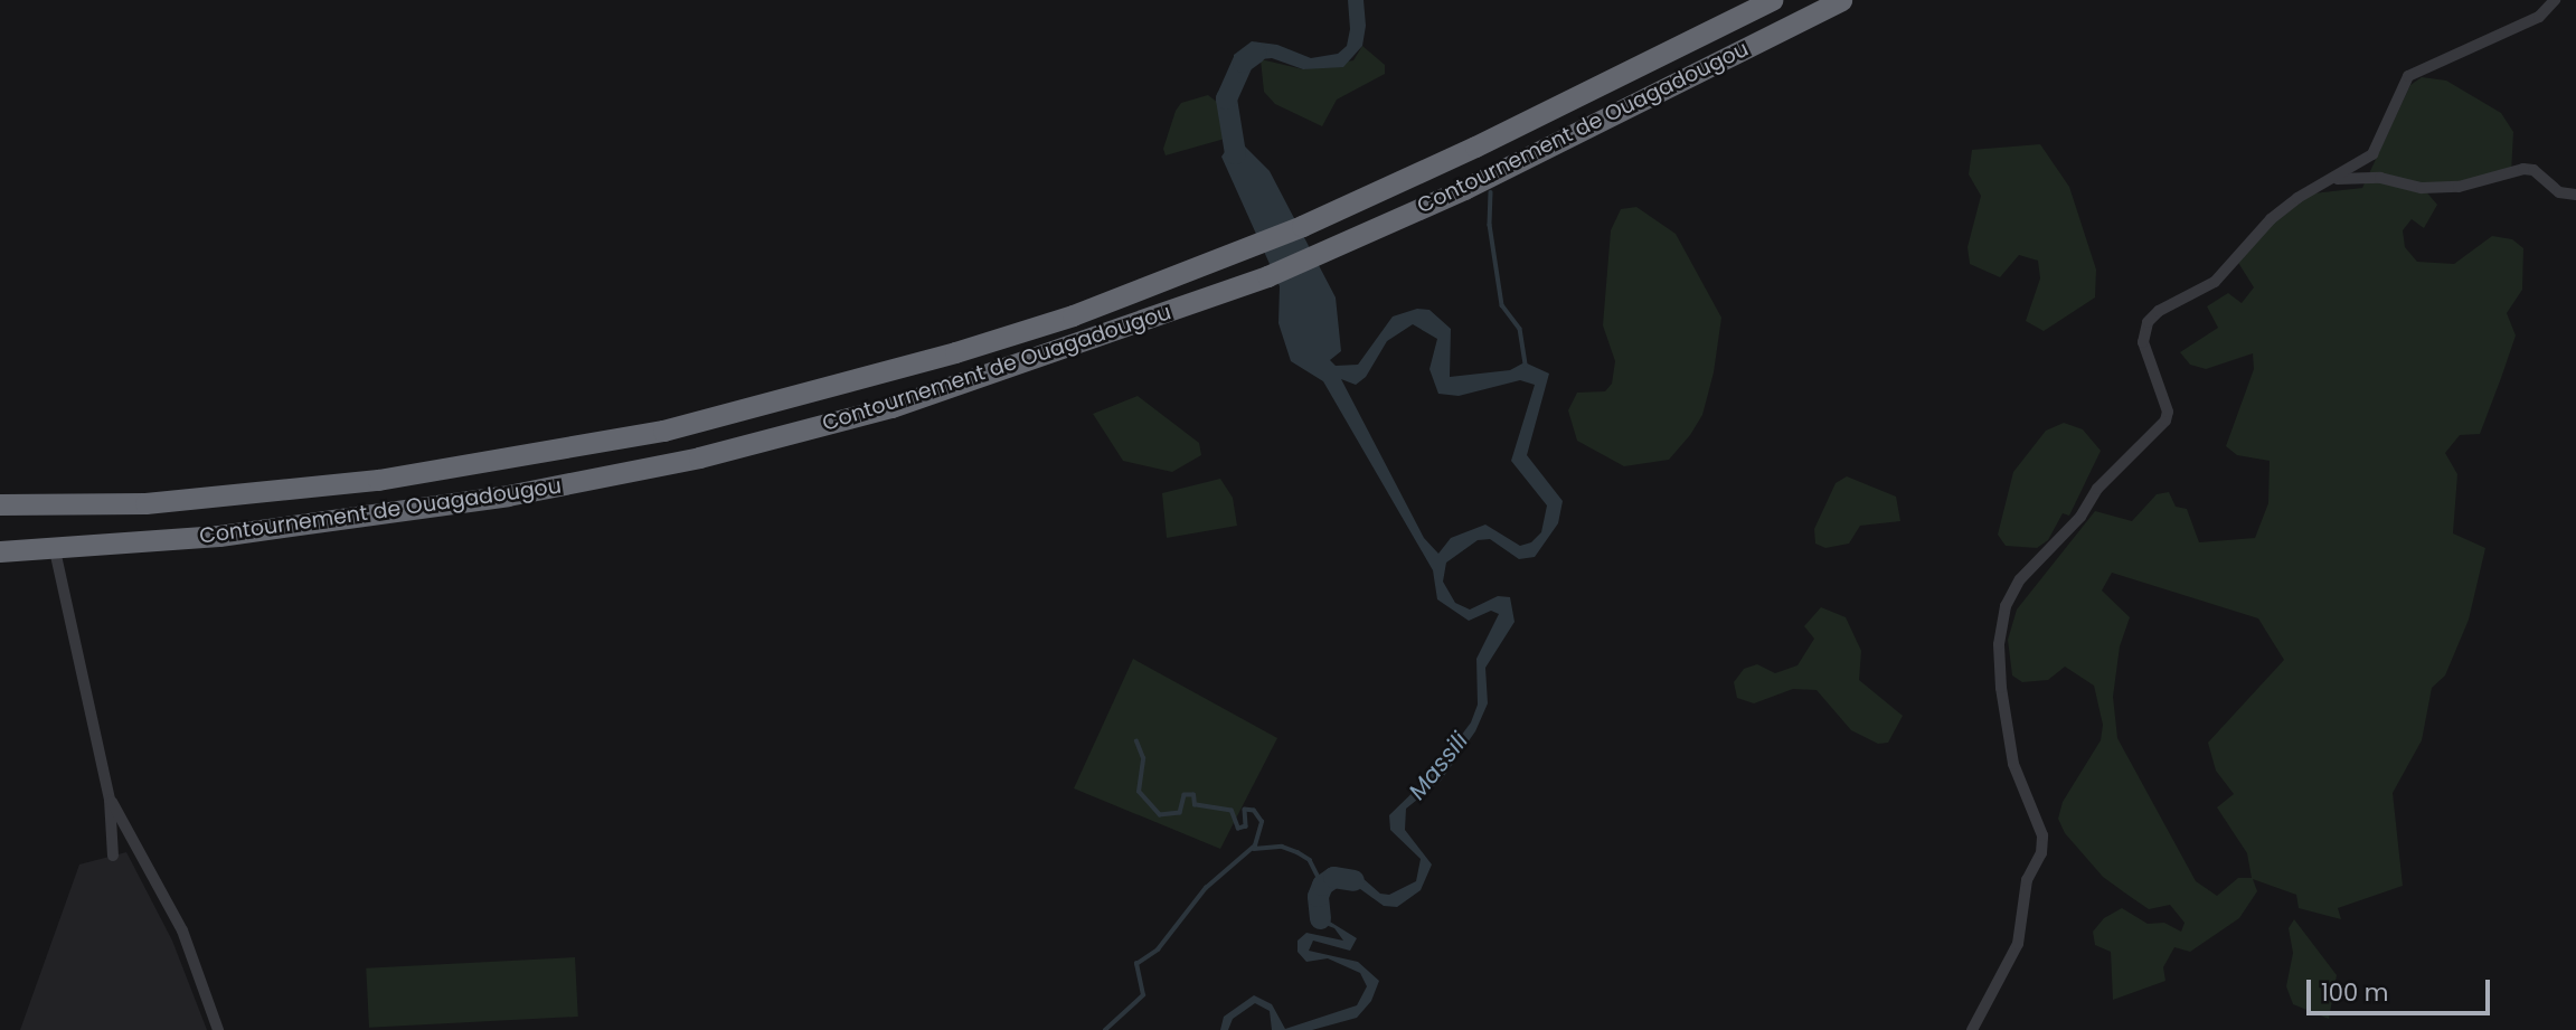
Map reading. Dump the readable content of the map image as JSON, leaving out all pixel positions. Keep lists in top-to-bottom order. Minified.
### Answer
{"streets":{"highway":["Contournement de Ouagadougou"]},"water":["Massili"],"scale_bar":"100 m"}
